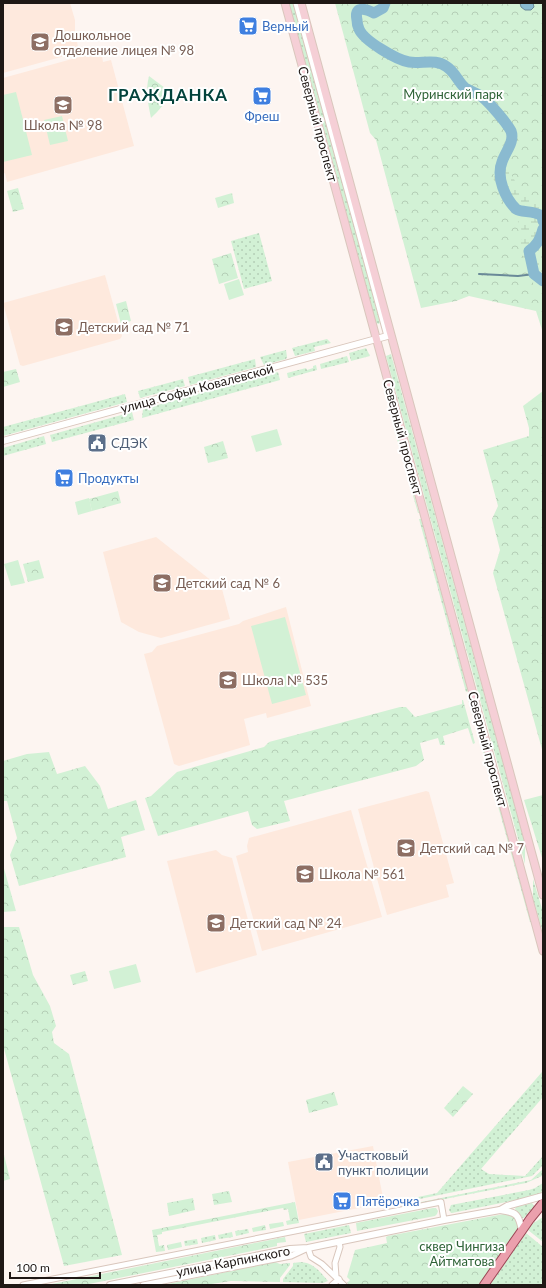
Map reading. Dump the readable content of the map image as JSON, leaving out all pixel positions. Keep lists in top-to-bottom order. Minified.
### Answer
{"streets":{"main road":["Северный проспект"],"street":["улица Софьи Ковалевской","улица Карпинского"]},"crossings":[["Северный проспект","улица Софьи Ковалевской"]],"districts":["ГРАЖДАНКА"],"parks":["Муринский парк","сквер Чингиза Айтматова"],"places":{"supermarket":["Верный","Фреш","Продукты","Пятёрочка"],"school or university":["Дошкольное отделение лицея № 98","Школа № 98","Детский сад № 71","Детский сад № 6","Школа № 535","Детский сад № 7","Школа № 561","Детский сад № 24"],"public building":["СДЭК","Участковый пункт полиции"]},"scale_bar":"100 m"}
